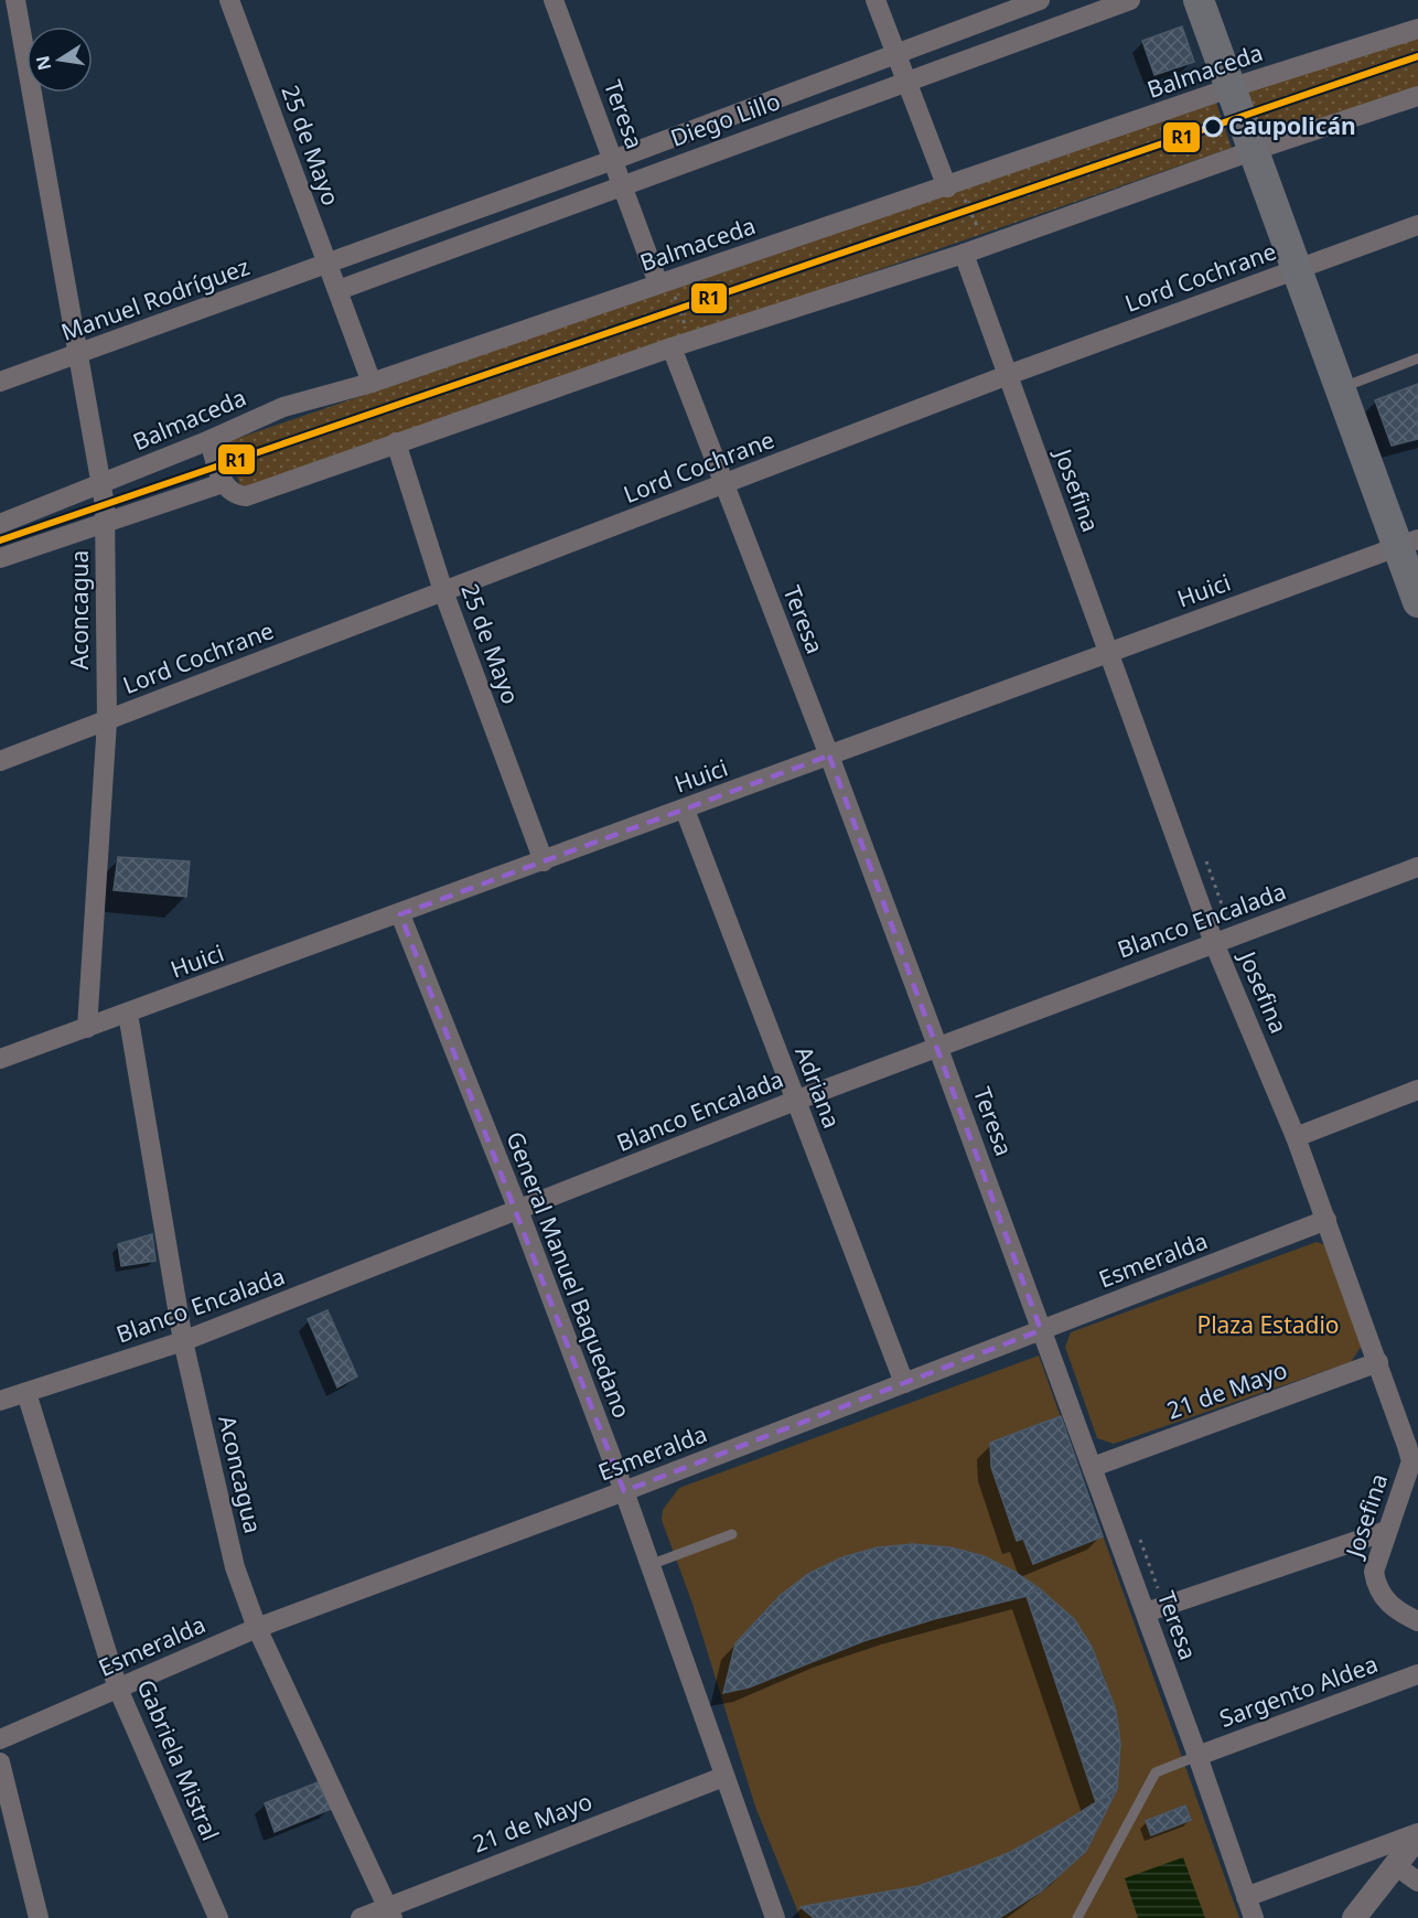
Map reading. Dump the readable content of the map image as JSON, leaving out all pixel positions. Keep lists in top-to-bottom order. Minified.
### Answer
{"streets":{"street":["Balmaceda","Teresa","Diego Lillo","25 de Mayo","Lord Cochrane","Manuel Rodríguez","Josefina","Huici","Aconcagua","Blanco Encalada","Adriana","Esmeralda","General Manuel Baquedano","21 de Mayo","Sargento Aldea","Gabriela Mistral"]},"crossings":[["Balmaceda","Teresa"],["Balmaceda","25 de Mayo"],["Balmaceda","Aconcagua"],["Teresa","Diego Lillo"],["Teresa","Lord Cochrane"],["Teresa","Huici"],["Teresa","Blanco Encalada"],["Teresa","Esmeralda"],["Teresa","21 de Mayo"],["Teresa","Sargento Aldea"],["Diego Lillo","25 de Mayo"],["Diego Lillo","Manuel Rodríguez"],["25 de Mayo","Lord Cochrane"],["25 de Mayo","Manuel Rodríguez"],["25 de Mayo","Huici"],["Lord Cochrane","Josefina"],["Lord Cochrane","Aconcagua"],["Manuel Rodríguez","Aconcagua"],["Josefina","Huici"],["Josefina","Blanco Encalada"],["Josefina","Esmeralda"],["Josefina","21 de Mayo"],["Huici","Aconcagua"],["Huici","Adriana"],["Huici","General Manuel Baquedano"],["Aconcagua","Blanco Encalada"],["Aconcagua","Esmeralda"],["Aconcagua","21 de Mayo"],["Blanco Encalada","Adriana"],["Blanco Encalada","General Manuel Baquedano"],["Blanco Encalada","Gabriela Mistral"],["Adriana","Esmeralda"],["Esmeralda","General Manuel Baquedano"],["Esmeralda","Gabriela Mistral"],["General Manuel Baquedano","21 de Mayo"]],"parks":["Plaza Estadio"],"places":["Caupolicán"],"lines":["transit line R1"],"north":"left"}
